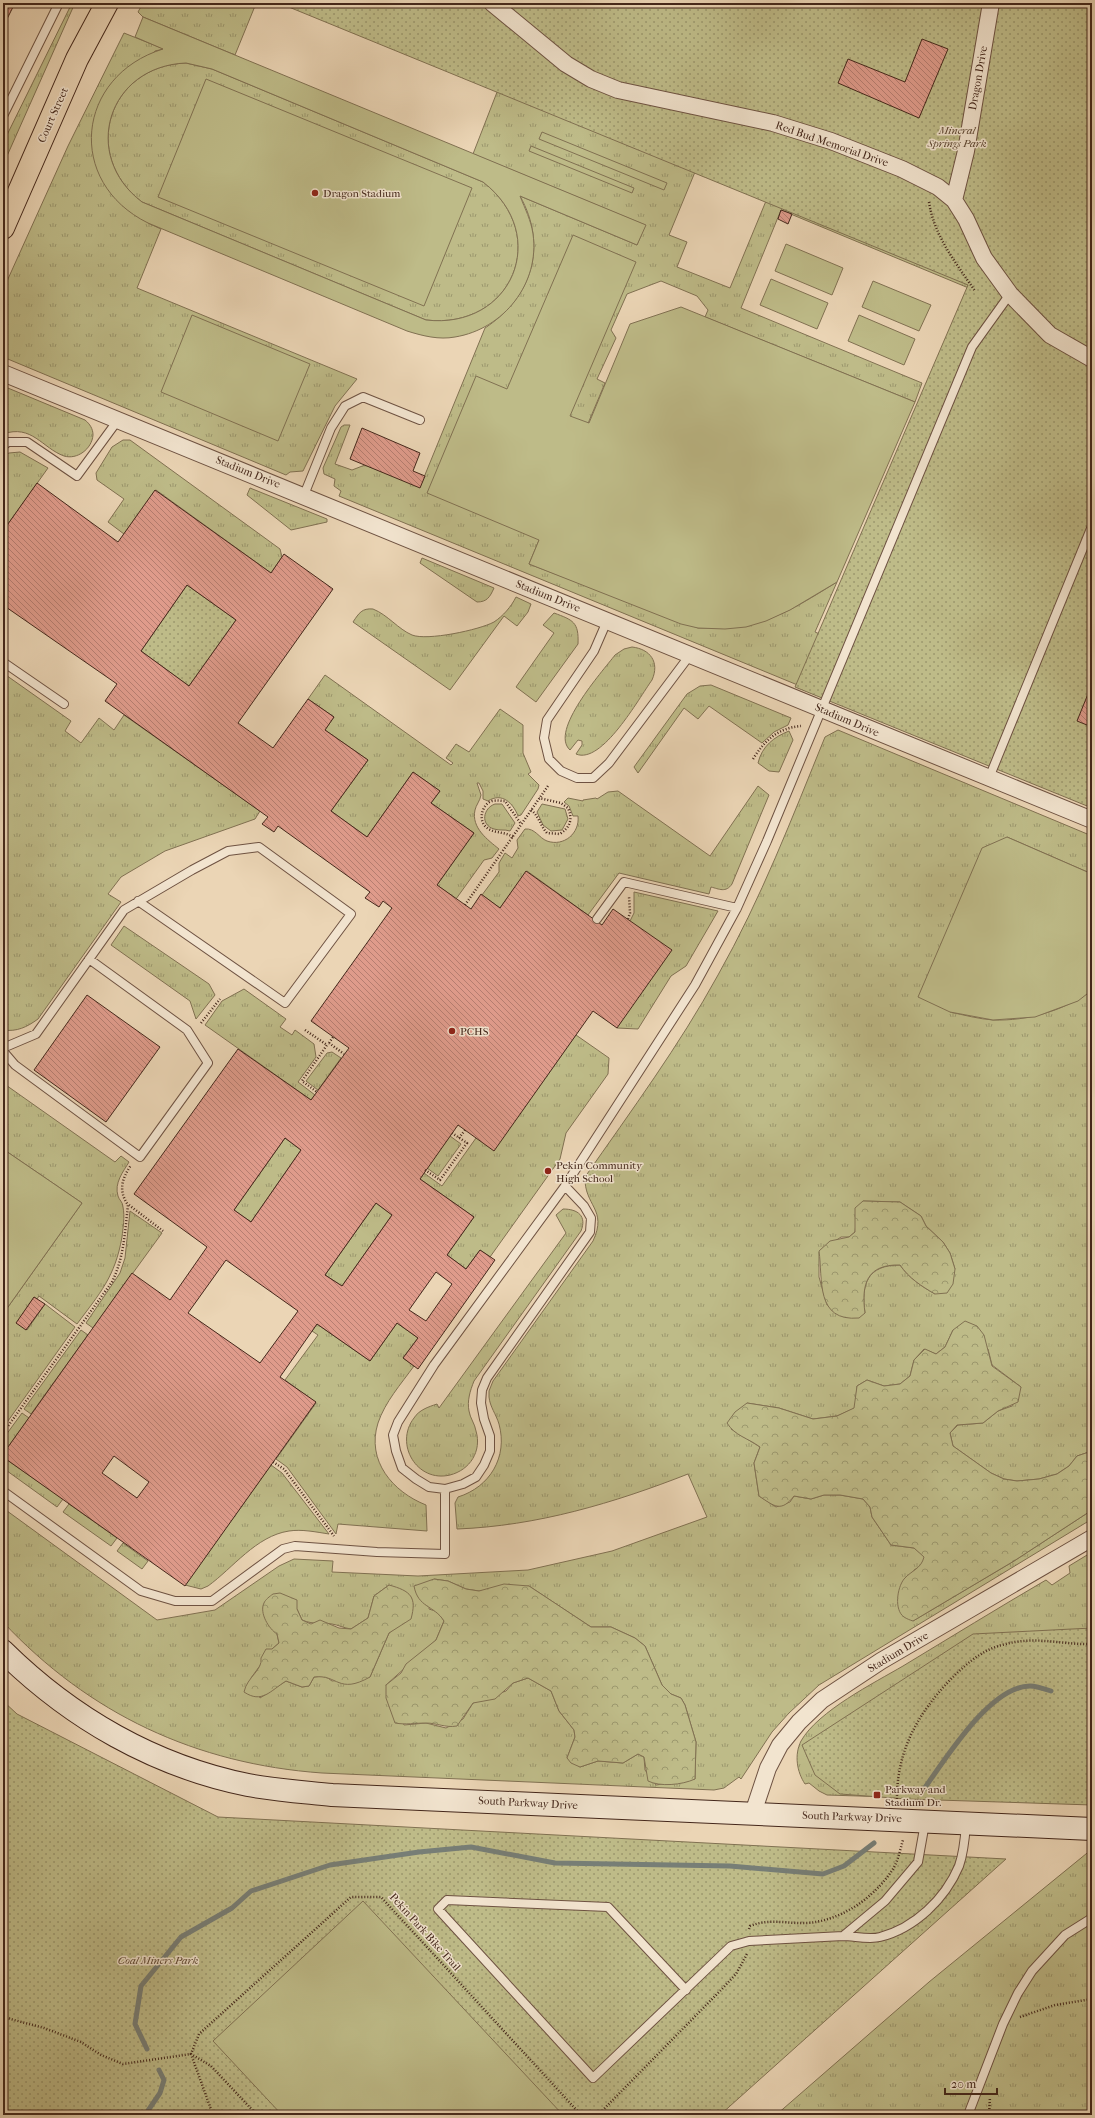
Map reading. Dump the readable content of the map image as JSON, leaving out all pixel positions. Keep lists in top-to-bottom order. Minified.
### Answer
{"streets":{"main road":["Court Street","South Parkway Drive"],"street":["Dragon Drive","Red Bud Memorial Drive","Stadium Drive"],"path":["Pekin Park Bike Trail"]},"crossings":[["Dragon Drive","Red Bud Memorial Drive"],["Stadium Drive","South Parkway Drive"]],"parks":["Mineral Springs Park","Coal Miners Park"],"places":{"other":["Dragon Stadium","PCHS","Pekin Community High School"],"transit":["Parkway and Stadium Dr."]},"scale_bar":"20 m"}
